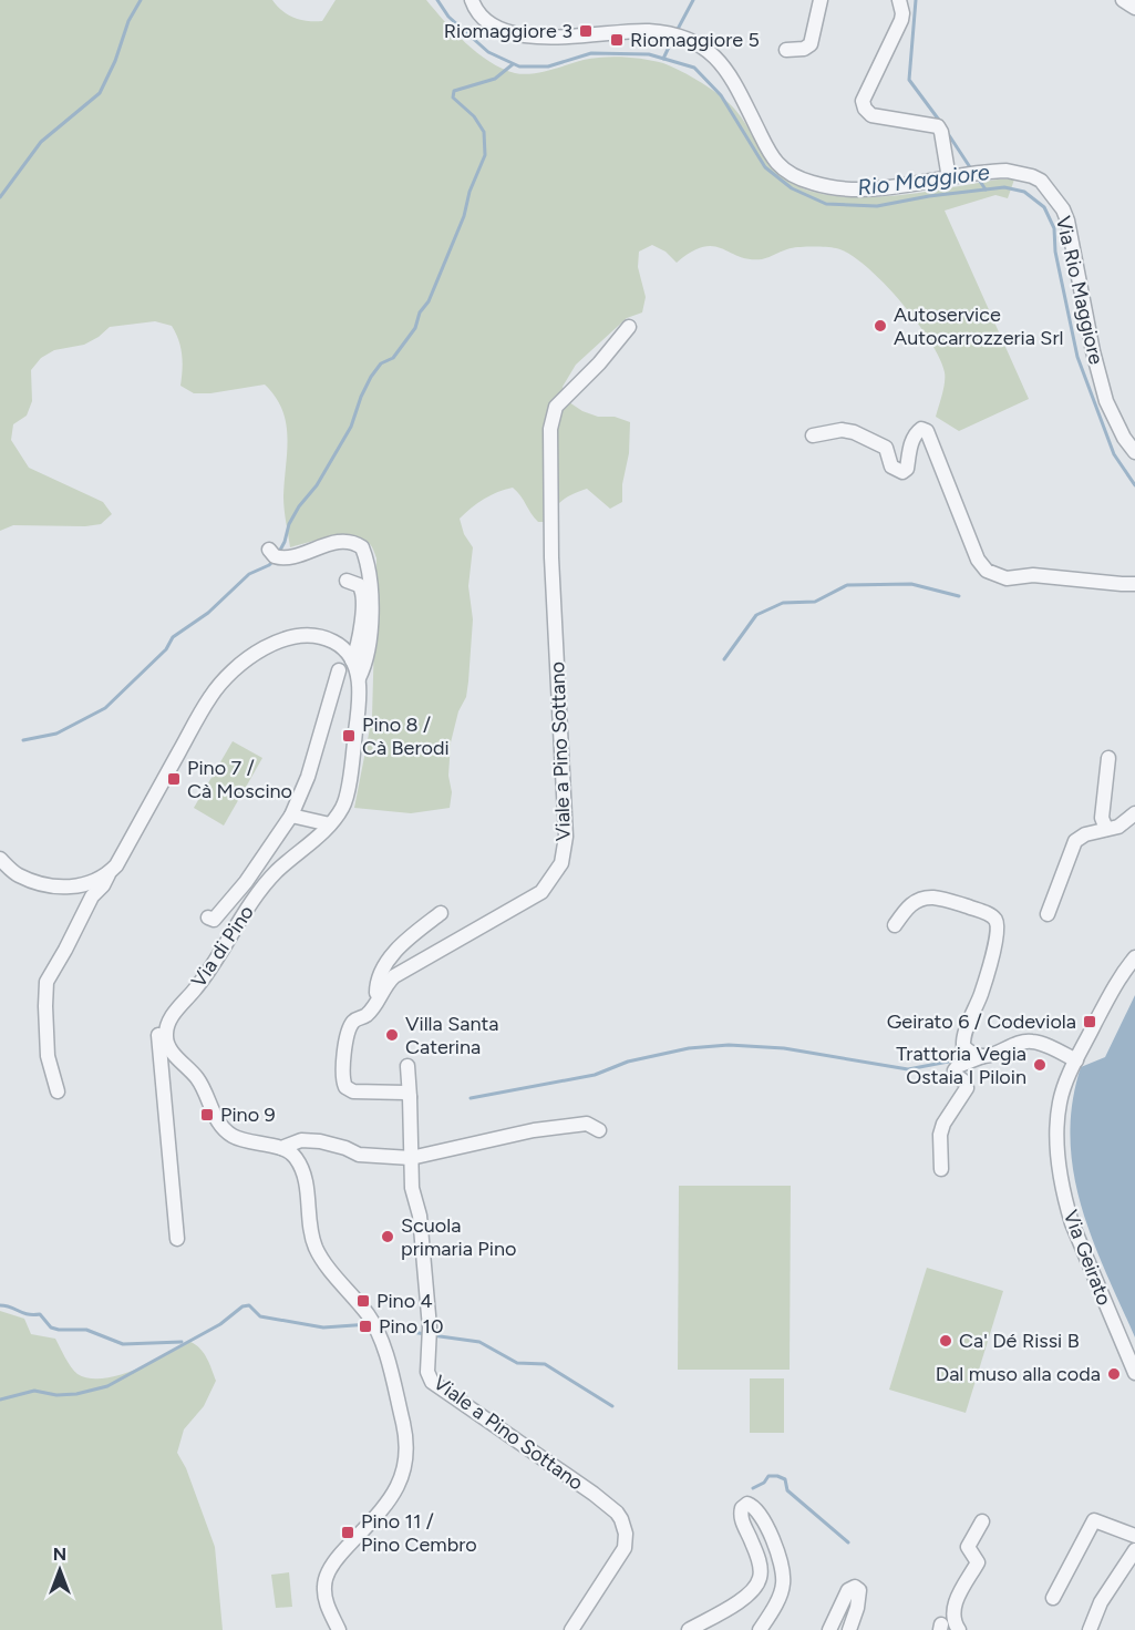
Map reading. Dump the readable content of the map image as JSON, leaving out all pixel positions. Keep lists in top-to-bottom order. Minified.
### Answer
{"streets":{"street":["Via Rio Maggiore","Viale a Pino Sottano","Via di Pino","Via Geirato"]},"water":["Rio Maggiore"],"places":{"transit":["Riomaggiore 3","Riomaggiore 5","Pino 8 / Cà Berodi","Pino 7 / Cà Moscino","Geirato 6 / Codeviola","Pino 9","Pino 4","Pino 10","Pino 11 / Pino Cembro"],"other":["Autoservice Autocarrozzeria Srl","Villa Santa Caterina","Trattoria Vegia Ostaia I Piloin","Scuola primaria Pino","Ca' Dé Rissi B","Dal muso alla coda"]},"north":"top"}
